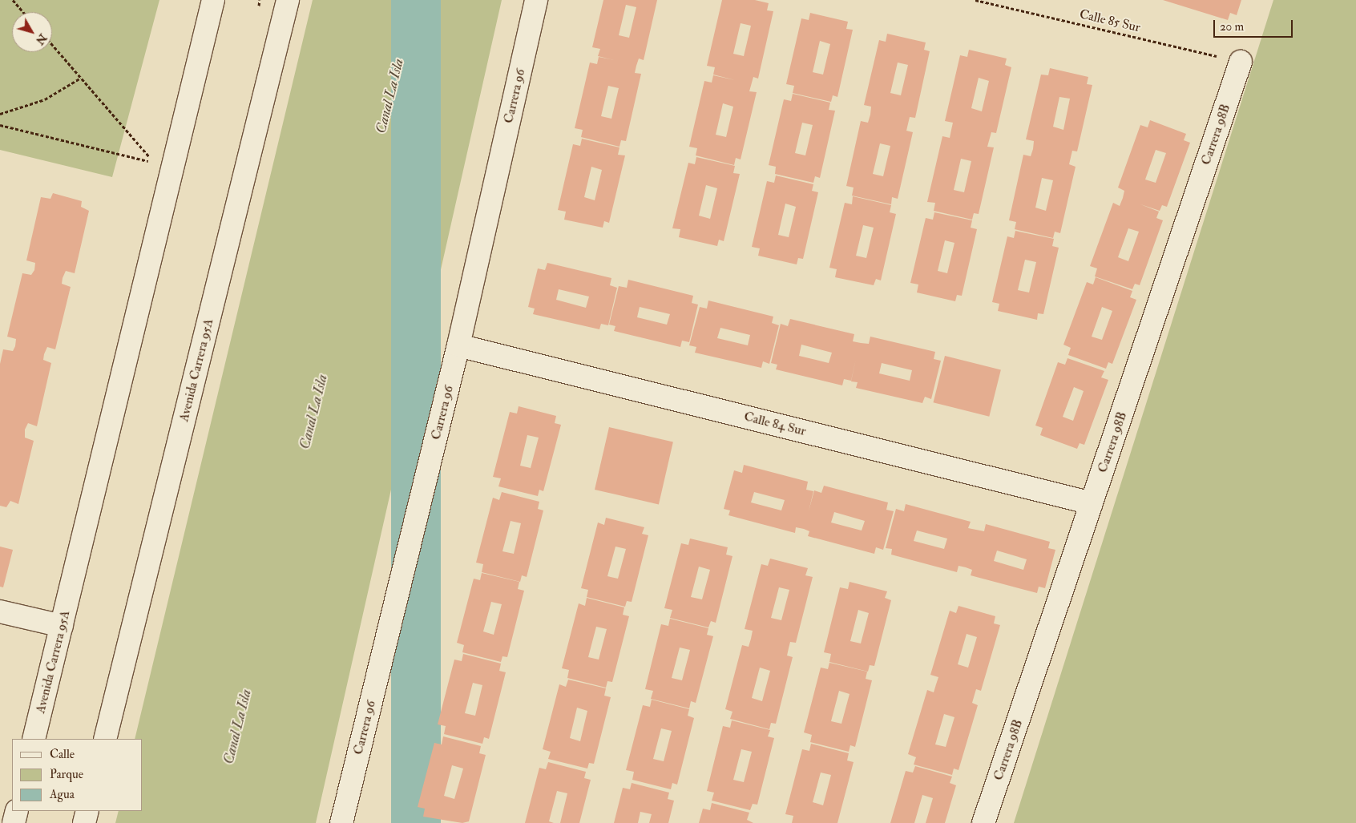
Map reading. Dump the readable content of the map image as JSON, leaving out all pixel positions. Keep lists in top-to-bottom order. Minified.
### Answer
{"streets":{"street":["Carrera 96","Carrera 98B","Avenida Carrera 95A","Calle 84 Sur"],"path":["Calle 85 Sur"]},"crossings":[["Calle 85 Sur","Carrera 98B"],["Carrera 96","Calle 84 Sur"],["Carrera 98B","Calle 84 Sur"]],"water":["Canal La Isla"],"legend":["Calle","Parque","Agua"],"scale_bar":"20 m","north":"bottom right"}
